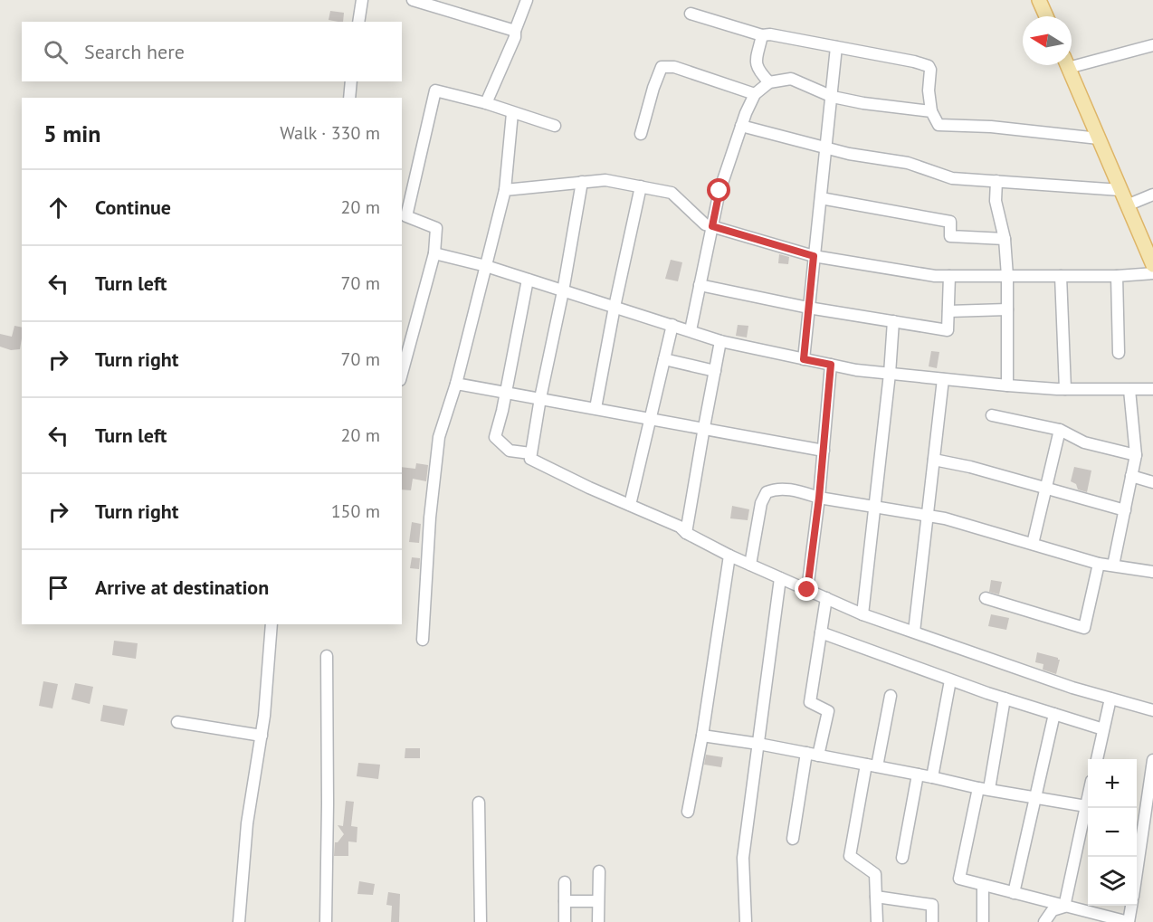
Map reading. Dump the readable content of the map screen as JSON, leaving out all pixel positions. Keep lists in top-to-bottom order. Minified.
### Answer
{"north":"left","page":{"search":"Search here","heading":["5 min","Walk · 330 m"],"list":[["Continue","20 m"],["Turn left","70 m"],["Turn right","70 m"],["Turn left","20 m"],["Turn right","150 m"],"Arrive at destination"],"map_buttons":["+","−"]}}
